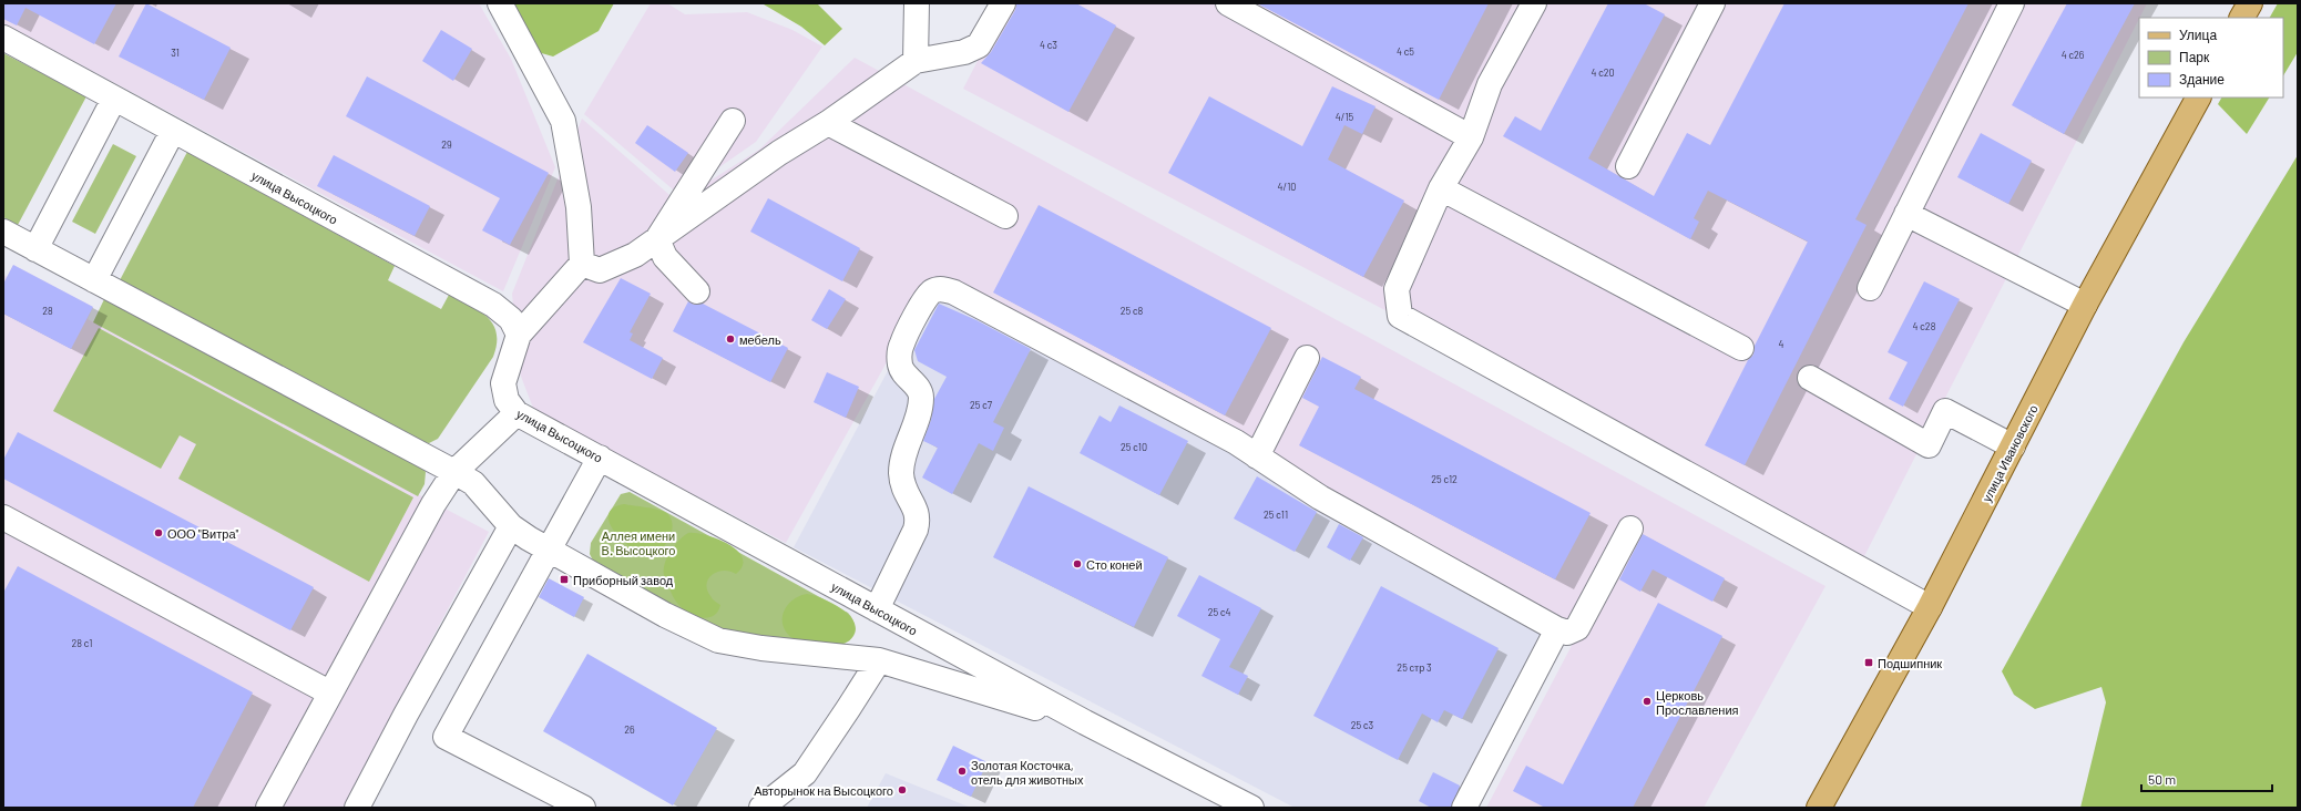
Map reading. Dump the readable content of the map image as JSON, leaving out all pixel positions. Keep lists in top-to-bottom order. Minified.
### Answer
{"streets":{"main road":["улица Ивановского"],"street":["улица Высоцкого"]},"parks":["Аллея имени В. Высоцкого"],"places":{"other":["мебель","ООО \"Витра\"","Сто коней","Церковь Прославления","Золотая Косточка, отель для животных","Авторынок на Высоцкого"],"transit":["Приборный завод","Подшипник"]},"house_numbers":["4 с3","4 с5","31","4 с26","4 с20","4/15","29","4/10","28","25 с8","4 с28","4","25 с7","25 с10","25 с12","25 с11","25 с4","28 с1","25 стр 3","25 с3","26"],"legend":["Улица","Парк","Здание"],"scale_bar":"50 m"}
